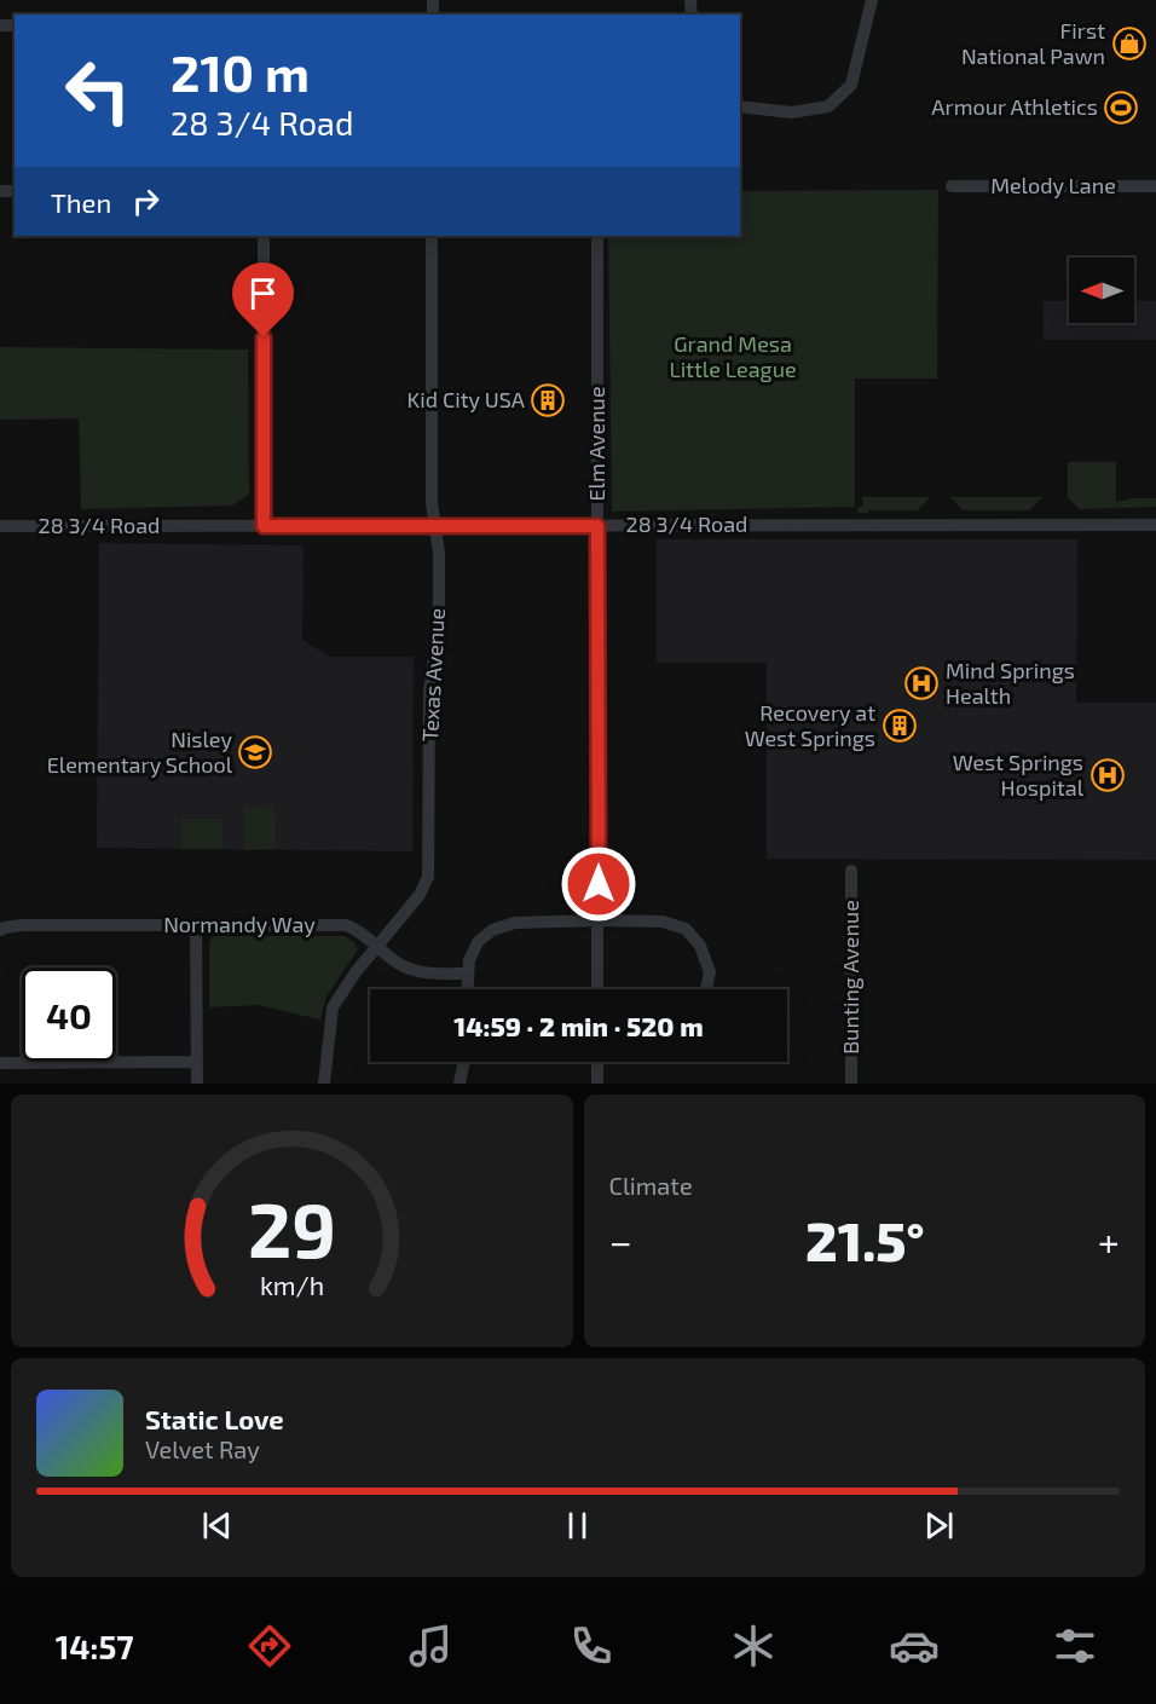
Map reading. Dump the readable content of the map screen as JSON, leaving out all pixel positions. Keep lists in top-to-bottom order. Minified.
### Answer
{"streets":{"street":["Melody Lane","Elm Avenue","28 3/4 Road","Texas Avenue","Normandy Way","Bunting Avenue"]},"crossings":[["Elm Avenue","28 3/4 Road"],["28 3/4 Road","Texas Avenue"],["Texas Avenue","Normandy Way"]],"parks":["Grand Mesa Little League"],"places":{"shop":["First National Pawn"],"sports":["Armour Athletics"],"building":["Kid City USA","Recovery at West Springs"],"hospital":["Mind Springs Health","West Springs Hospital"],"school or university":["Nisley Elementary School"]},"north":"left","page":{"turn":["210 m","28 3/4 Road"],"then":"Then","limit":"40","trip":"14:59 · 2 min · 520 m","tile":"Climate","heat":["−","21.5°","+"],"song":["Static Love","Velvet Ray"],"tabs":"14:57","gauge":["29","km/h"]}}
